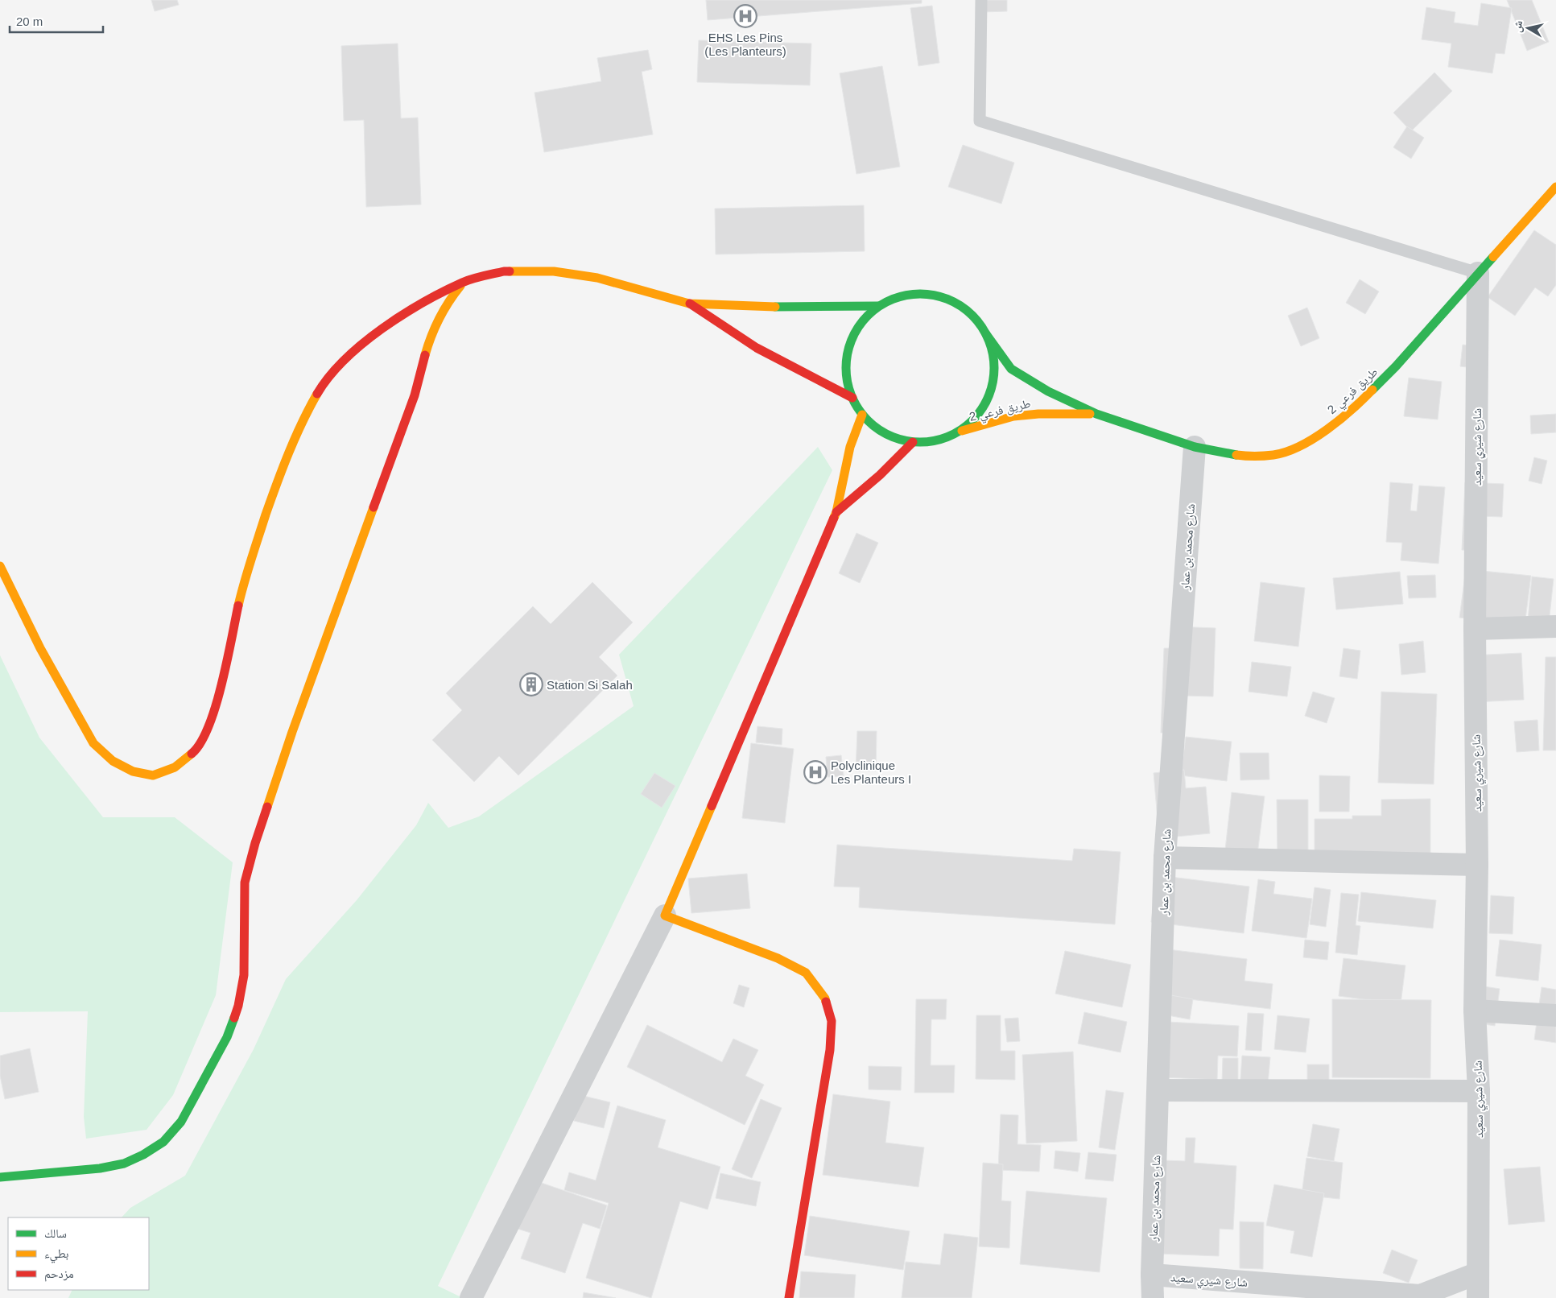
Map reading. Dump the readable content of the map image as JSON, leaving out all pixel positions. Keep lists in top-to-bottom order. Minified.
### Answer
{"streets":{"street":["طريق فرعي 2","شارع شيري سعيد","شارع محمد بن عمار"]},"crossings":[["طريق فرعي 2","شارع شيري سعيد"],["طريق فرعي 2","شارع محمد بن عمار"],["شارع شيري سعيد","شارع محمد بن عمار"]],"places":{"hospital":["EHS Les Pins (Les Planteurs)","Polyclinique Les Planteurs I"],"building":["Station Si Salah"]},"legend":["سالك","بطيء","مزدحم"],"scale_bar":"20 m","north":"left"}
